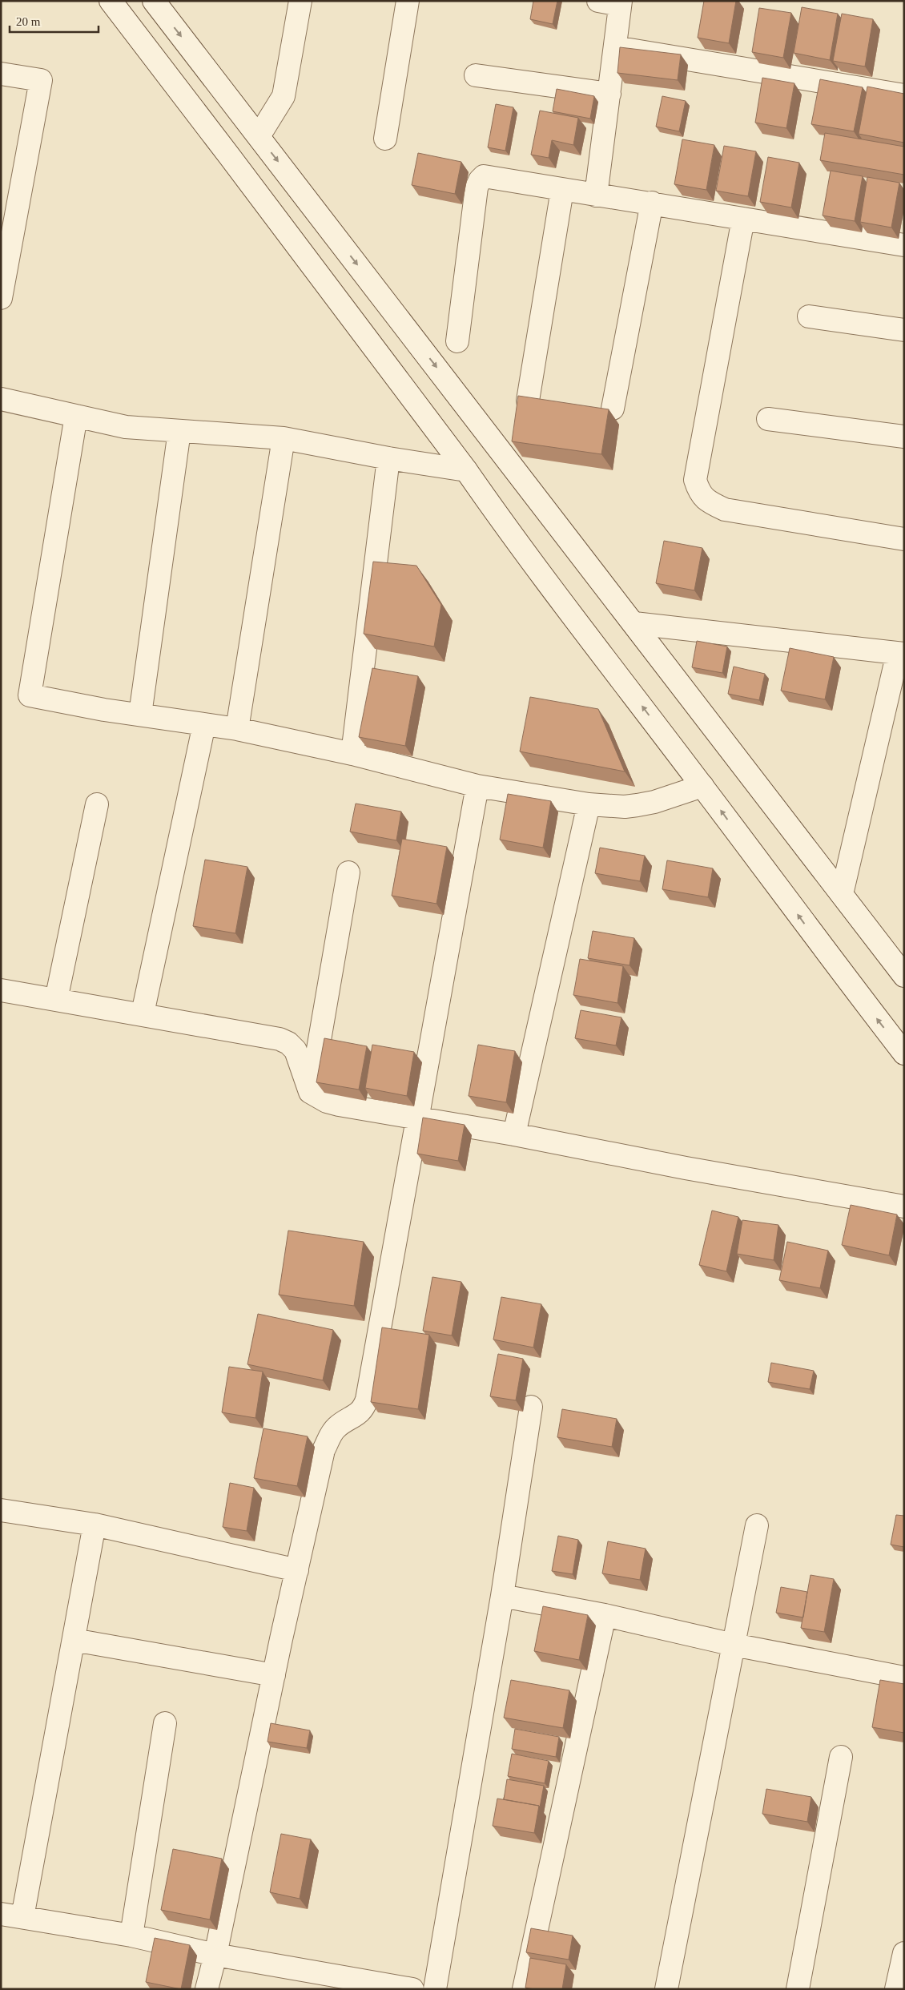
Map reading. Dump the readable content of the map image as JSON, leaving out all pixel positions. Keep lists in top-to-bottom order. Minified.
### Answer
{"scale_bar":"20 m"}
